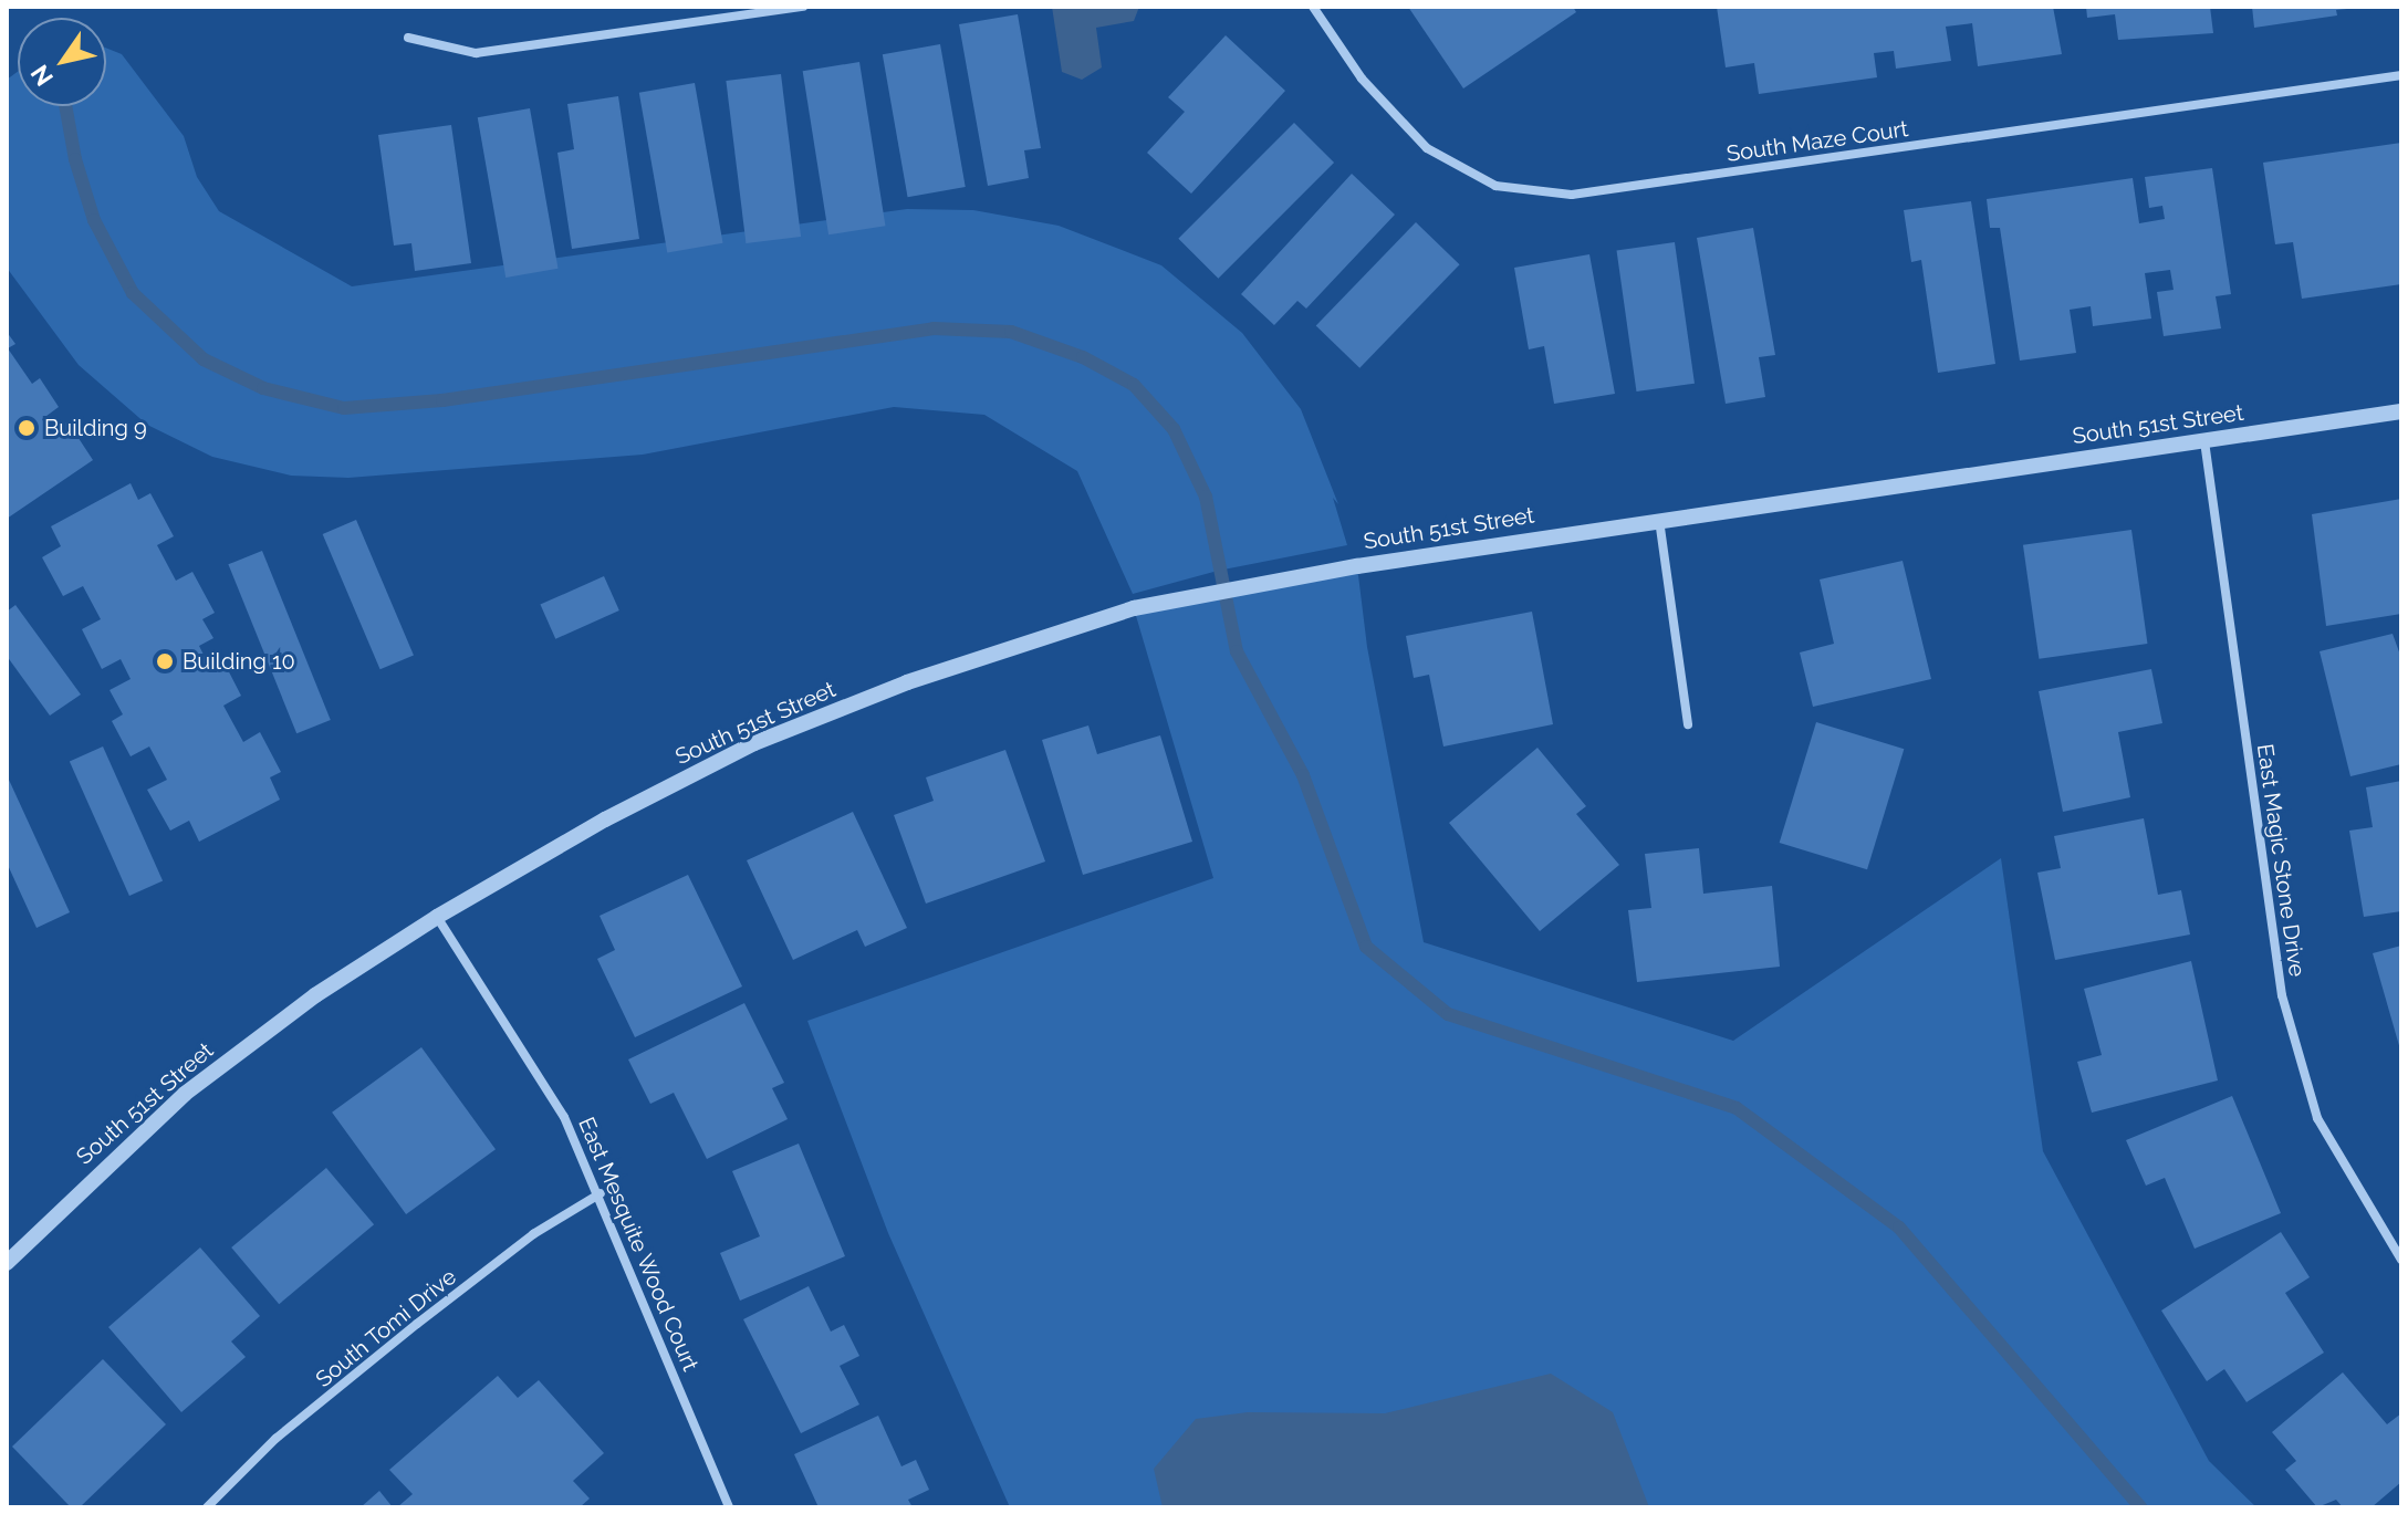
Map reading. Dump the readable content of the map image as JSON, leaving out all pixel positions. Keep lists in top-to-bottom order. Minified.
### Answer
{"streets":{"street":["South Maze Court","South 51st Street","East Magic Stone Drive","East Mesquite Wood Court","South Tomi Drive"]},"crossings":[["South 51st Street","East Magic Stone Drive"],["South 51st Street","East Mesquite Wood Court"],["East Mesquite Wood Court","South Tomi Drive"]],"places":["Building 9","Building 10"],"north":"bottom left"}
